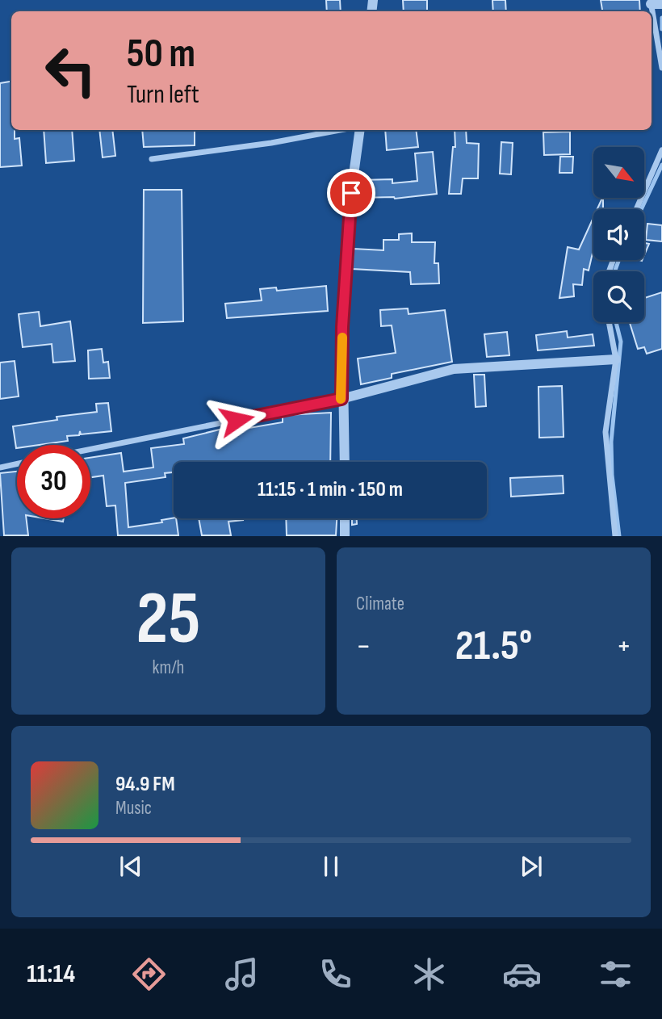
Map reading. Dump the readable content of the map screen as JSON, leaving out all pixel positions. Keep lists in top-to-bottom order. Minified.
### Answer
{"north":"bottom right","page":{"turn":["50 m","Turn left"],"limit":"30","trip":"11:15 · 1 min · 150 m","tile":[["25","km/h"],"Climate"],"heat":["−","21.5°","+"],"song":["94.9 FM","Music"],"tabs":"11:14"}}
